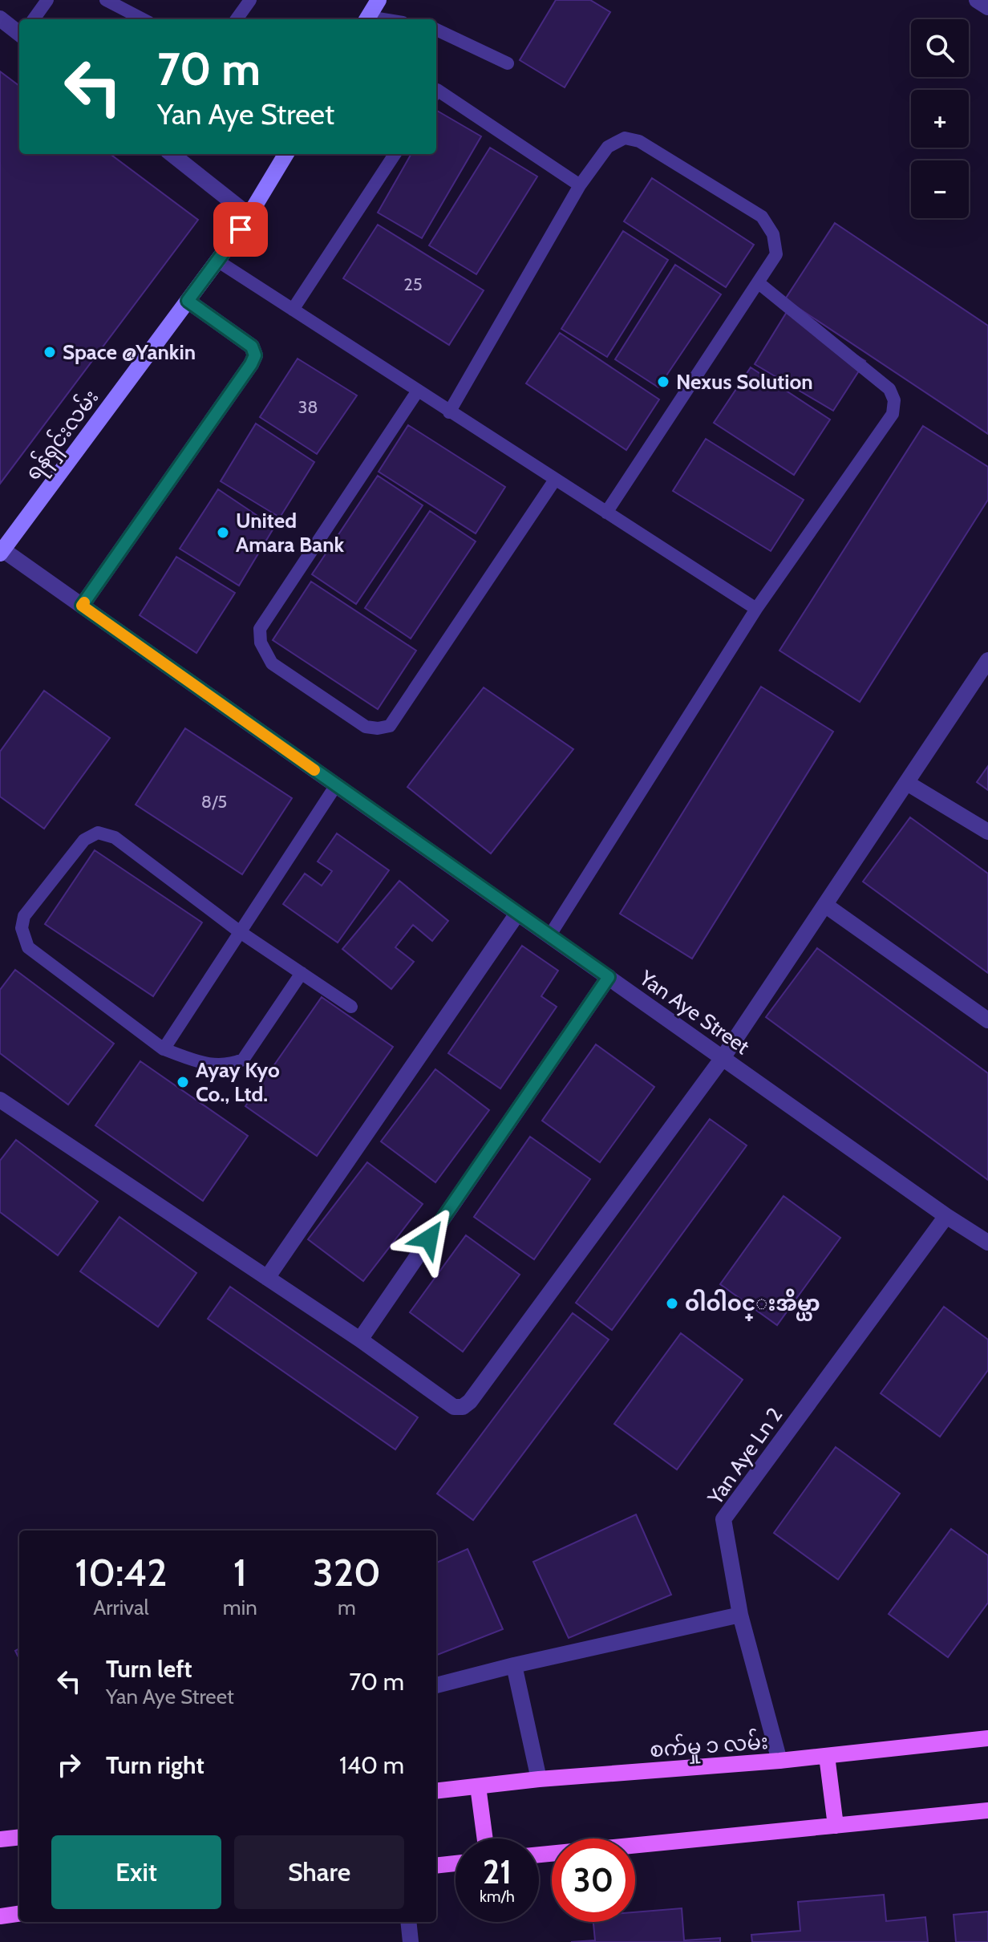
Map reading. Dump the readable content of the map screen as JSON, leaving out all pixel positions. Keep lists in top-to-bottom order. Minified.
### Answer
{"streets":{"main road":["ရန်ရှင်းလမ်း","စက်မှု ၁ လမ်း"],"street":["Yan Aye Street","Yan Aye Ln 2"]},"crossings":[["ရန်ရှင်းလမ်း","Yan Aye Street"],["Yan Aye Street","Yan Aye Ln 2"],["Yan Aye Ln 2","စက်မှု ၁ လမ်း"]],"places":["Space @Yankin","Nexus Solution","United Amara Bank","Ayay Kyo Co., Ltd.","ဝါဝါဝင္းအိမ္ယာ"],"house_numbers":["25","38","8/5"],"page":{"map_buttons":["+","−"],"turn":["70 m","Yan Aye Street"],"eta":["10:42","Arrival","1","min","320","m"],"list":[{"name":"Turn left","note":"Yan Aye Street","value":"70 m"},{"name":"Turn right","value":"140 m"}],"buttons":["Exit","Share"],"speed":"21 km/h","limit":"30"}}
